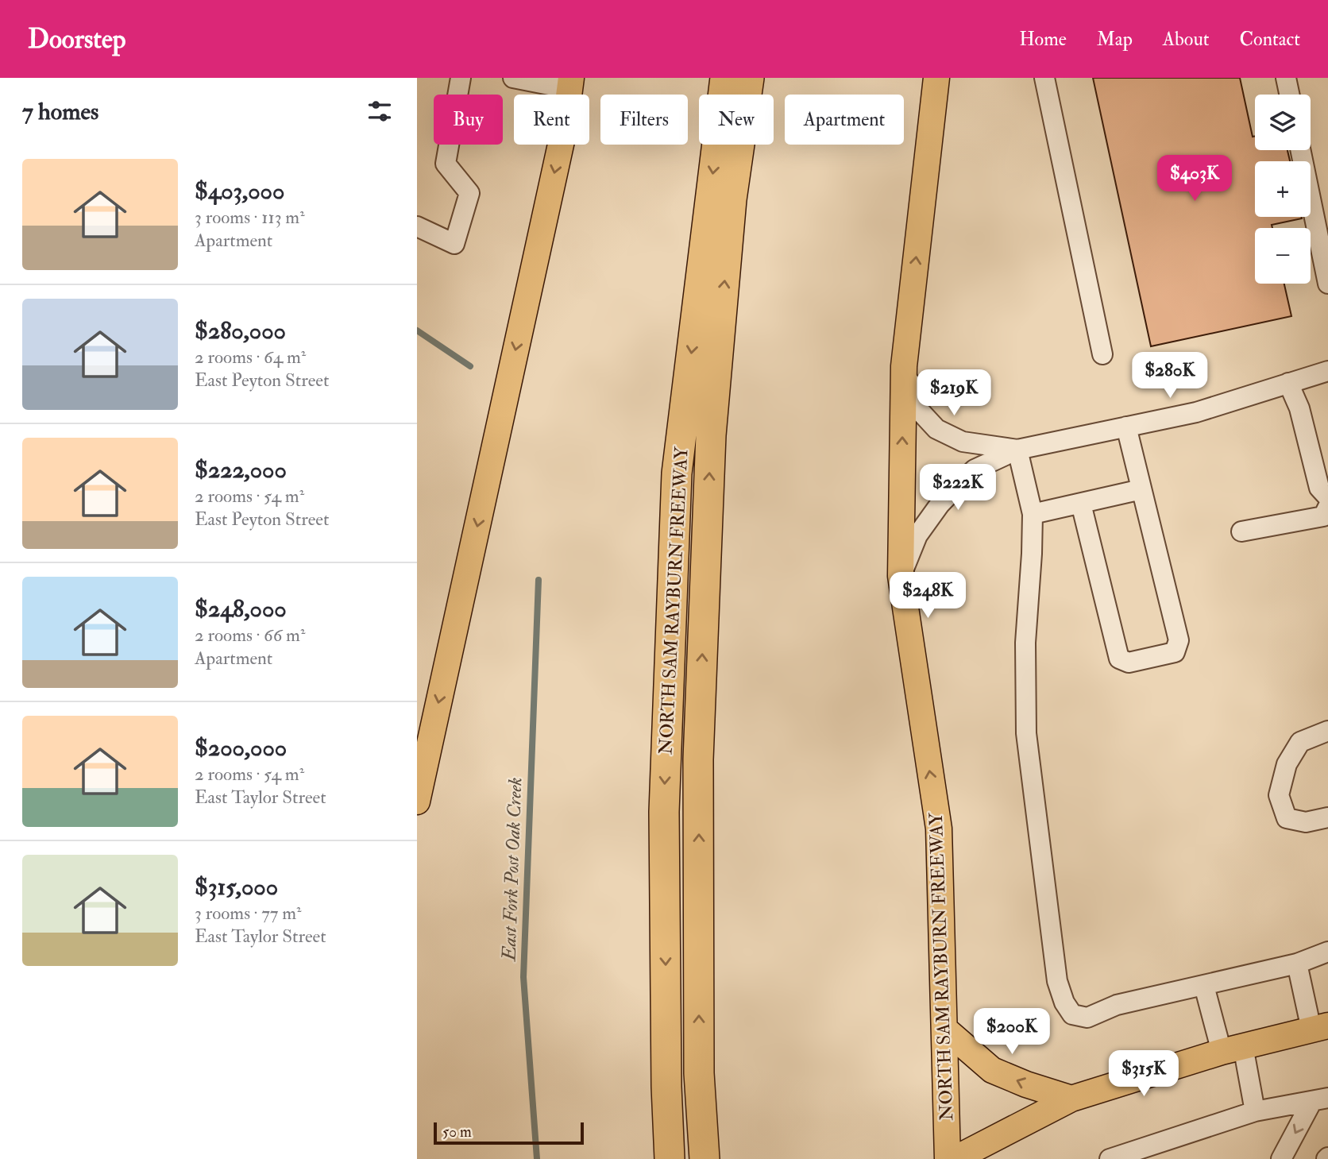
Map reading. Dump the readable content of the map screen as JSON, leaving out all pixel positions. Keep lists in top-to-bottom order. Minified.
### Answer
{"streets":{"highway":["NORTH SAM RAYBURN FREEWAY"]},"water":["East Fork Post Oak Creek"],"scale_bar":"50 m","page":{"header":"Doorstep","nav":["Home","Map","About","Contact"],"heading":"7 homes","map_buttons":["+","−"],"chip":["Buy","Rent","Filters","New","Apartment"],"list":[{"name":"$403,000","note":"3 rooms · 113 m² · Apartment"},{"name":"$280,000","note":"2 rooms · 64 m² · East Peyton Street"},{"name":"$222,000","note":"2 rooms · 54 m² · East Peyton Street"},{"name":"$248,000","note":"2 rooms · 66 m² · Apartment"},{"name":"$200,000","note":"2 rooms · 54 m² · East Taylor Street"},{"name":"$315,000","note":"3 rooms · 77 m² · East Taylor Street"}],"price":["$403K","$280K","$219K","$222K","$248K","$200K","$315K"],"scale":"50 m"}}
